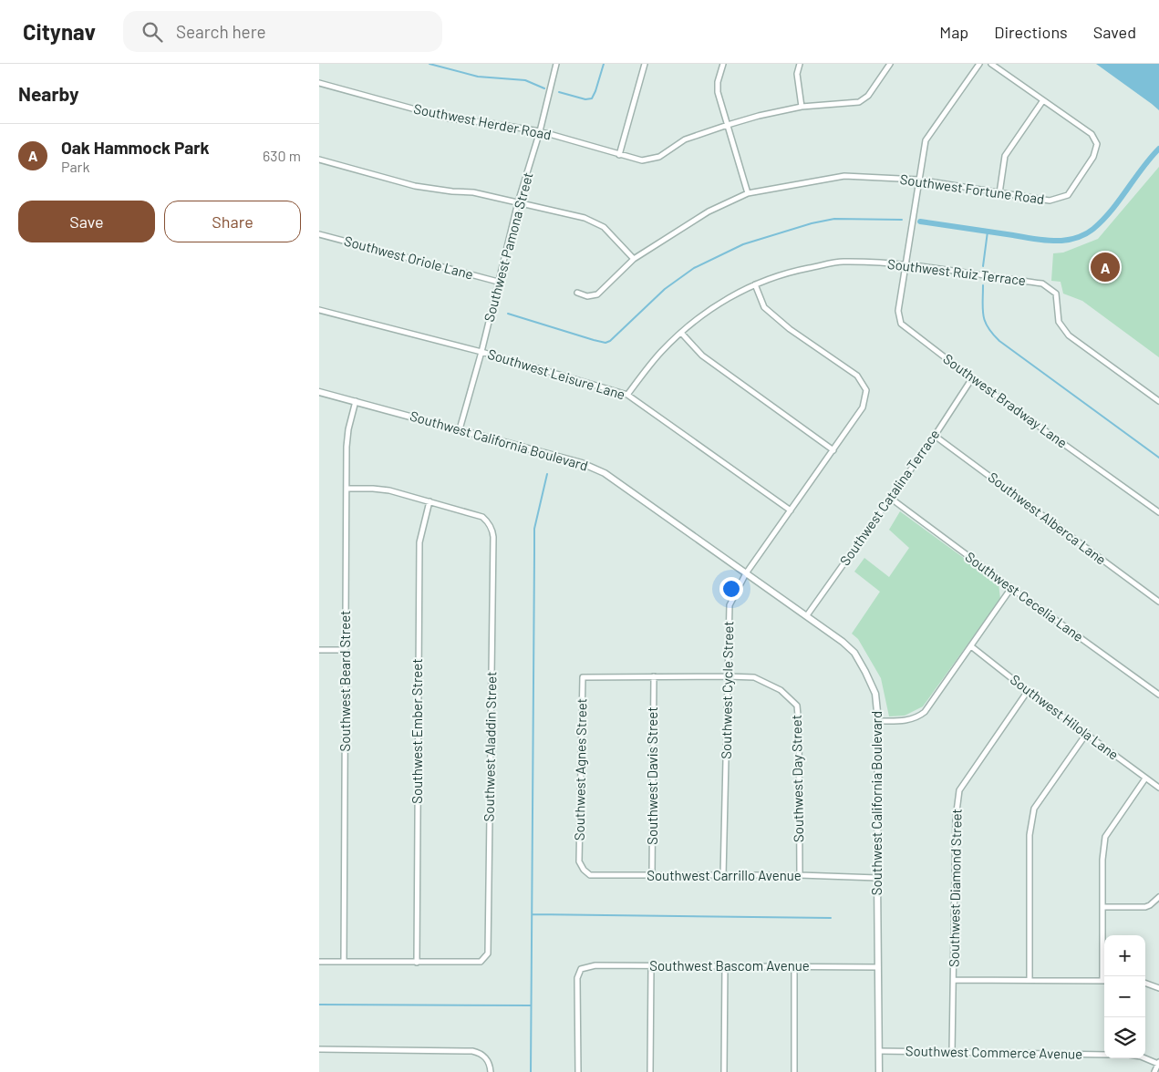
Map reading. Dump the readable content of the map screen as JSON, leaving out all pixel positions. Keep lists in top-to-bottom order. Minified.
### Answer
{"streets":{"street":["Southwest Herder Road","Southwest Fortune Road","Southwest Pamona Street","Southwest Oriole Lane","Southwest Ruiz Terrace","Southwest Leisure Lane","Southwest Bradway Lane","Southwest California Boulevard","Southwest Catalina Terrace","Southwest Alberca Lane","Southwest Cecelia Lane","Southwest Beard Street","Southwest Cycle Street","Southwest Hilola Lane","Southwest Ember Street","Southwest Aladdin Street","Southwest Agnes Street","Southwest Davis Street","Southwest Day Street","Southwest Carrillo Avenue","Southwest Diamond Street","Southwest Bascom Avenue","Southwest Commerce Avenue"]},"crossings":[["Southwest Herder Road","Southwest Pamona Street"],["Southwest Fortune Road","Southwest Bradway Lane"],["Southwest Pamona Street","Southwest Oriole Lane"],["Southwest Pamona Street","Southwest Leisure Lane"],["Southwest Pamona Street","Southwest California Boulevard"],["Southwest Ruiz Terrace","Southwest Leisure Lane"],["Southwest Ruiz Terrace","Southwest Bradway Lane"],["Southwest Ruiz Terrace","Southwest Cycle Street"],["Southwest Leisure Lane","Southwest Cycle Street"],["Southwest Bradway Lane","Southwest Catalina Terrace"],["Southwest California Boulevard","Southwest Catalina Terrace"],["Southwest California Boulevard","Southwest Beard Street"],["Southwest California Boulevard","Southwest Cycle Street"],["Southwest California Boulevard","Southwest Carrillo Avenue"],["Southwest California Boulevard","Southwest Bascom Avenue"],["Southwest California Boulevard","Southwest Commerce Avenue"],["Southwest Catalina Terrace","Southwest Alberca Lane"],["Southwest Catalina Terrace","Southwest Cecelia Lane"],["Southwest Cycle Street","Southwest Day Street"],["Southwest Cycle Street","Southwest Carrillo Avenue"],["Southwest Hilola Lane","Southwest Diamond Street"],["Southwest Ember Street","Southwest Aladdin Street"],["Southwest Agnes Street","Southwest Day Street"],["Southwest Agnes Street","Southwest Carrillo Avenue"],["Southwest Davis Street","Southwest Day Street"],["Southwest Davis Street","Southwest Carrillo Avenue"],["Southwest Day Street","Southwest Carrillo Avenue"],["Southwest Diamond Street","Southwest Commerce Avenue"]],"page":{"header":"Citynav","search":"Search here","nav":["Map","Directions","Saved"],"heading":"Nearby","list":[{"mark":"A","name":"Oak Hammock Park","note":"Park","value":"630 m"}],"buttons":["Save","Share"],"pins":"A","map_buttons":["+","−"]}}
